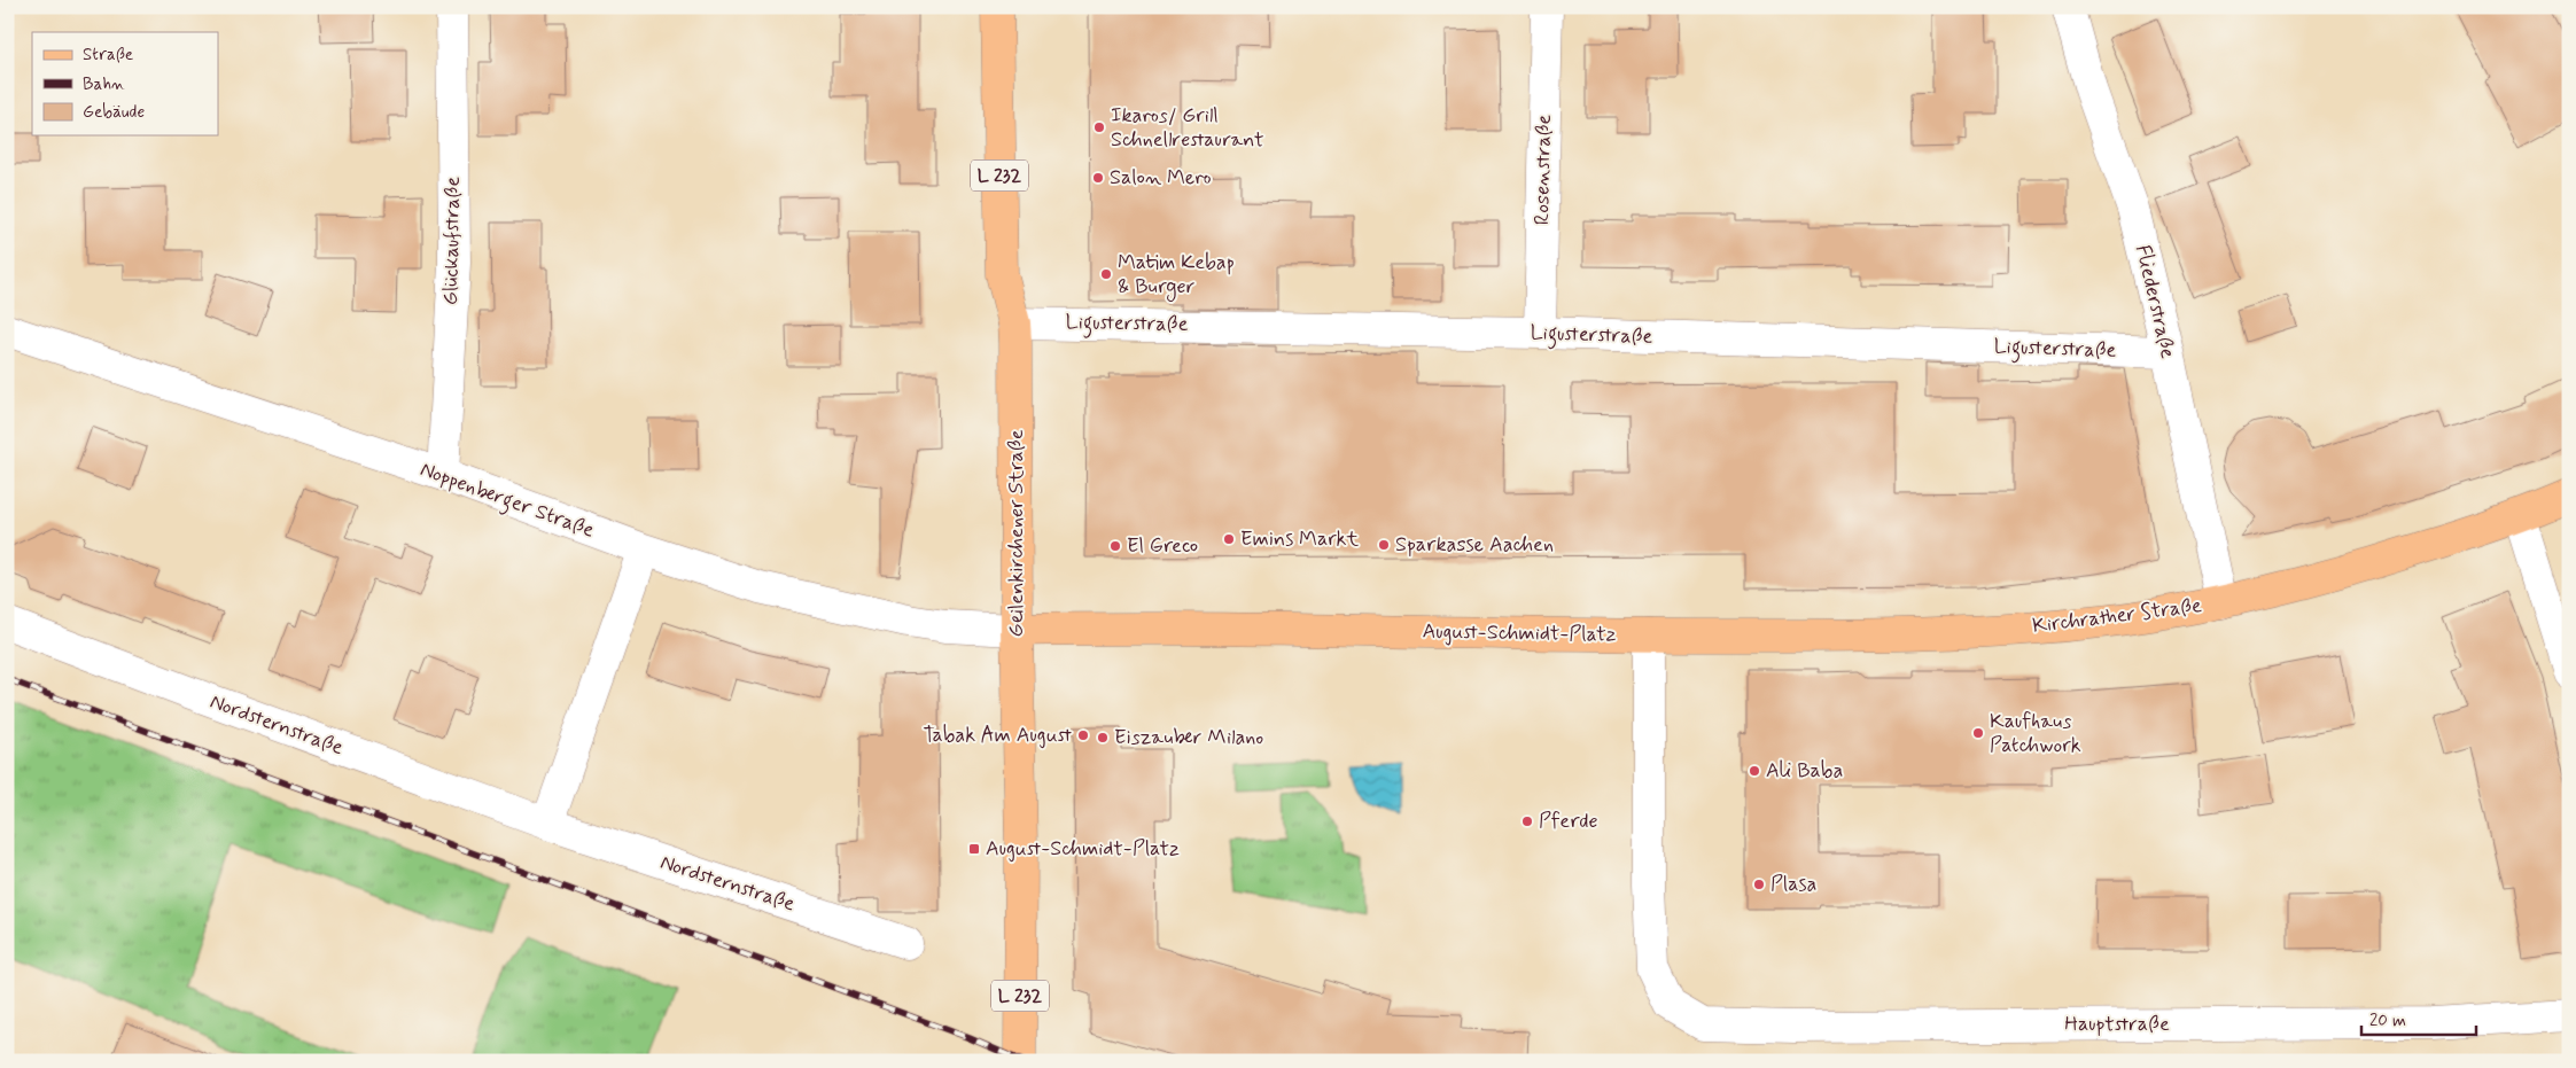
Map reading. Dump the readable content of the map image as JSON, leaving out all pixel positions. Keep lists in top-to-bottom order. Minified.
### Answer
{"streets":{"main road":["L 232","Geilenkirchener Straße","Kirchrather Straße","August-Schmidt-Platz"],"street":["Rosenstraße","Glückaufstraße","Fliederstraße","Ligusterstraße","Noppenberger Straße","Nordsternstraße","Hauptstraße"]},"crossings":[["Rosenstraße","Ligusterstraße"],["Glückaufstraße","Noppenberger Straße"],["Fliederstraße","Ligusterstraße"],["Fliederstraße","Kirchrather Straße"],["Ligusterstraße","Geilenkirchener Straße"],["Noppenberger Straße","Geilenkirchener Straße"],["Noppenberger Straße","August-Schmidt-Platz"],["Geilenkirchener Straße","August-Schmidt-Platz"],["Kirchrather Straße","August-Schmidt-Platz"],["Kirchrather Straße","Hauptstraße"],["August-Schmidt-Platz","Hauptstraße"]],"places":{"other":["Ikaros/ Grill Schnellrestaurant","Salon Mero","Matim Kebap & Burger","Emins Markt","Sparkasse Aachen","El Greco","Kaufhaus Patchwork","Tabak Am August","Eiszauber Milano","Ali Baba","Pferde","Plasa"],"transit":["August-Schmidt-Platz"]},"legend":["Straße","Bahn","Gebäude"],"scale_bar":"20 m"}
